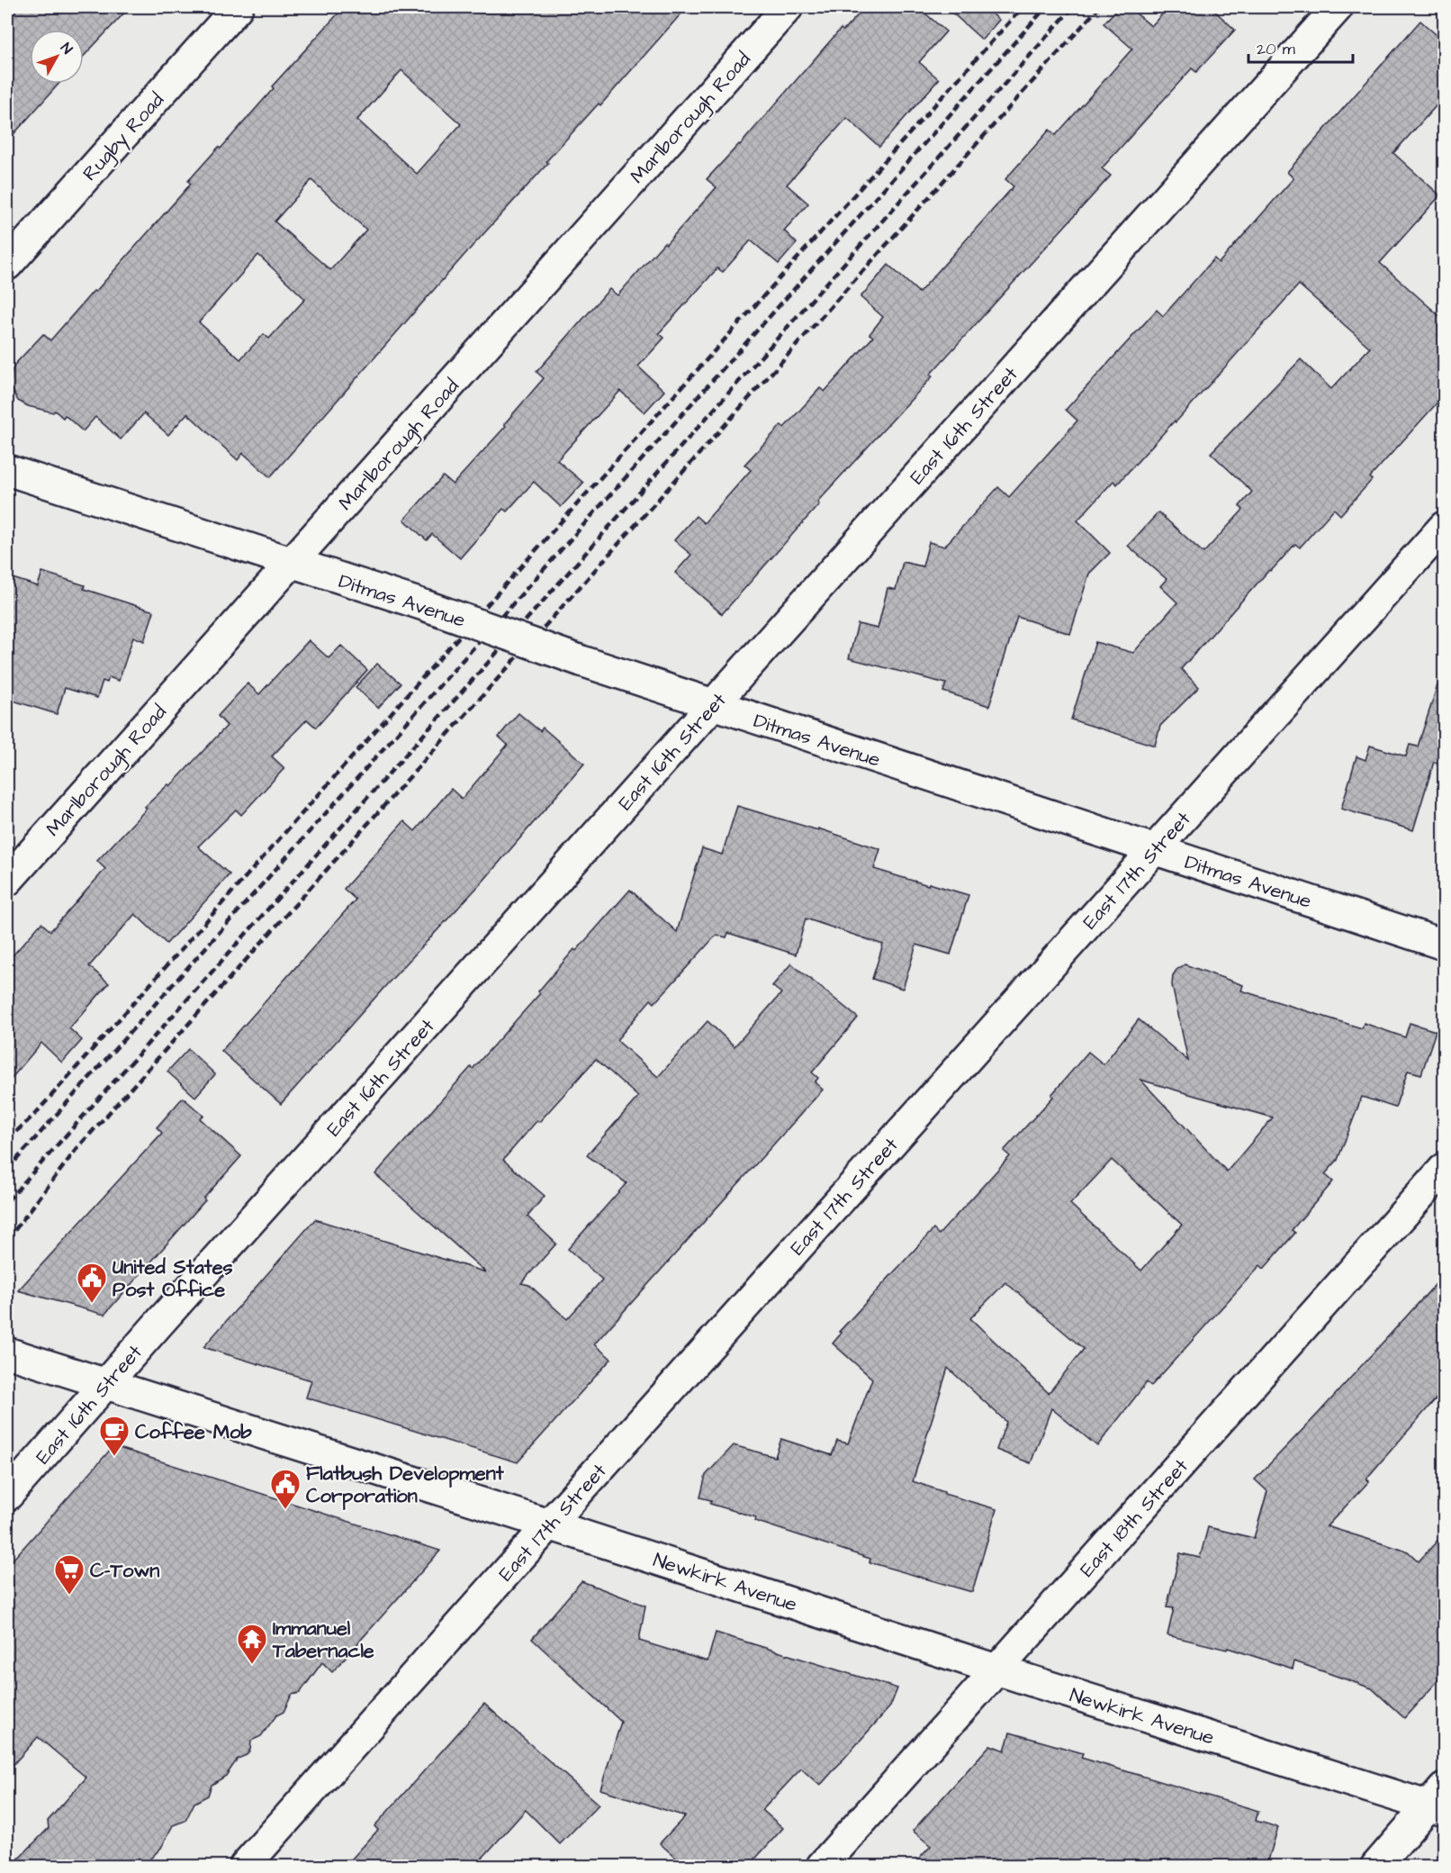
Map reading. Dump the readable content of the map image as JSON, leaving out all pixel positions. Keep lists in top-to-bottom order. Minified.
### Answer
{"streets":{"street":["Marlborough Road","Rugby Road","East 16th Street","Ditmas Avenue","East 17th Street","East 18th Street","Newkirk Avenue"]},"crossings":[["Marlborough Road","Ditmas Avenue"],["East 16th Street","Ditmas Avenue"],["East 16th Street","Newkirk Avenue"],["Ditmas Avenue","East 17th Street"],["East 17th Street","Newkirk Avenue"],["East 18th Street","Newkirk Avenue"]],"places":{"public building":["United States Post Office","Flatbush Development Corporation"],"cafe":["Coffee Mob"],"supermarket":["C-Town"],"temple":["Immanuel Tabernacle"]},"scale_bar":"20 m","north":"top right"}
